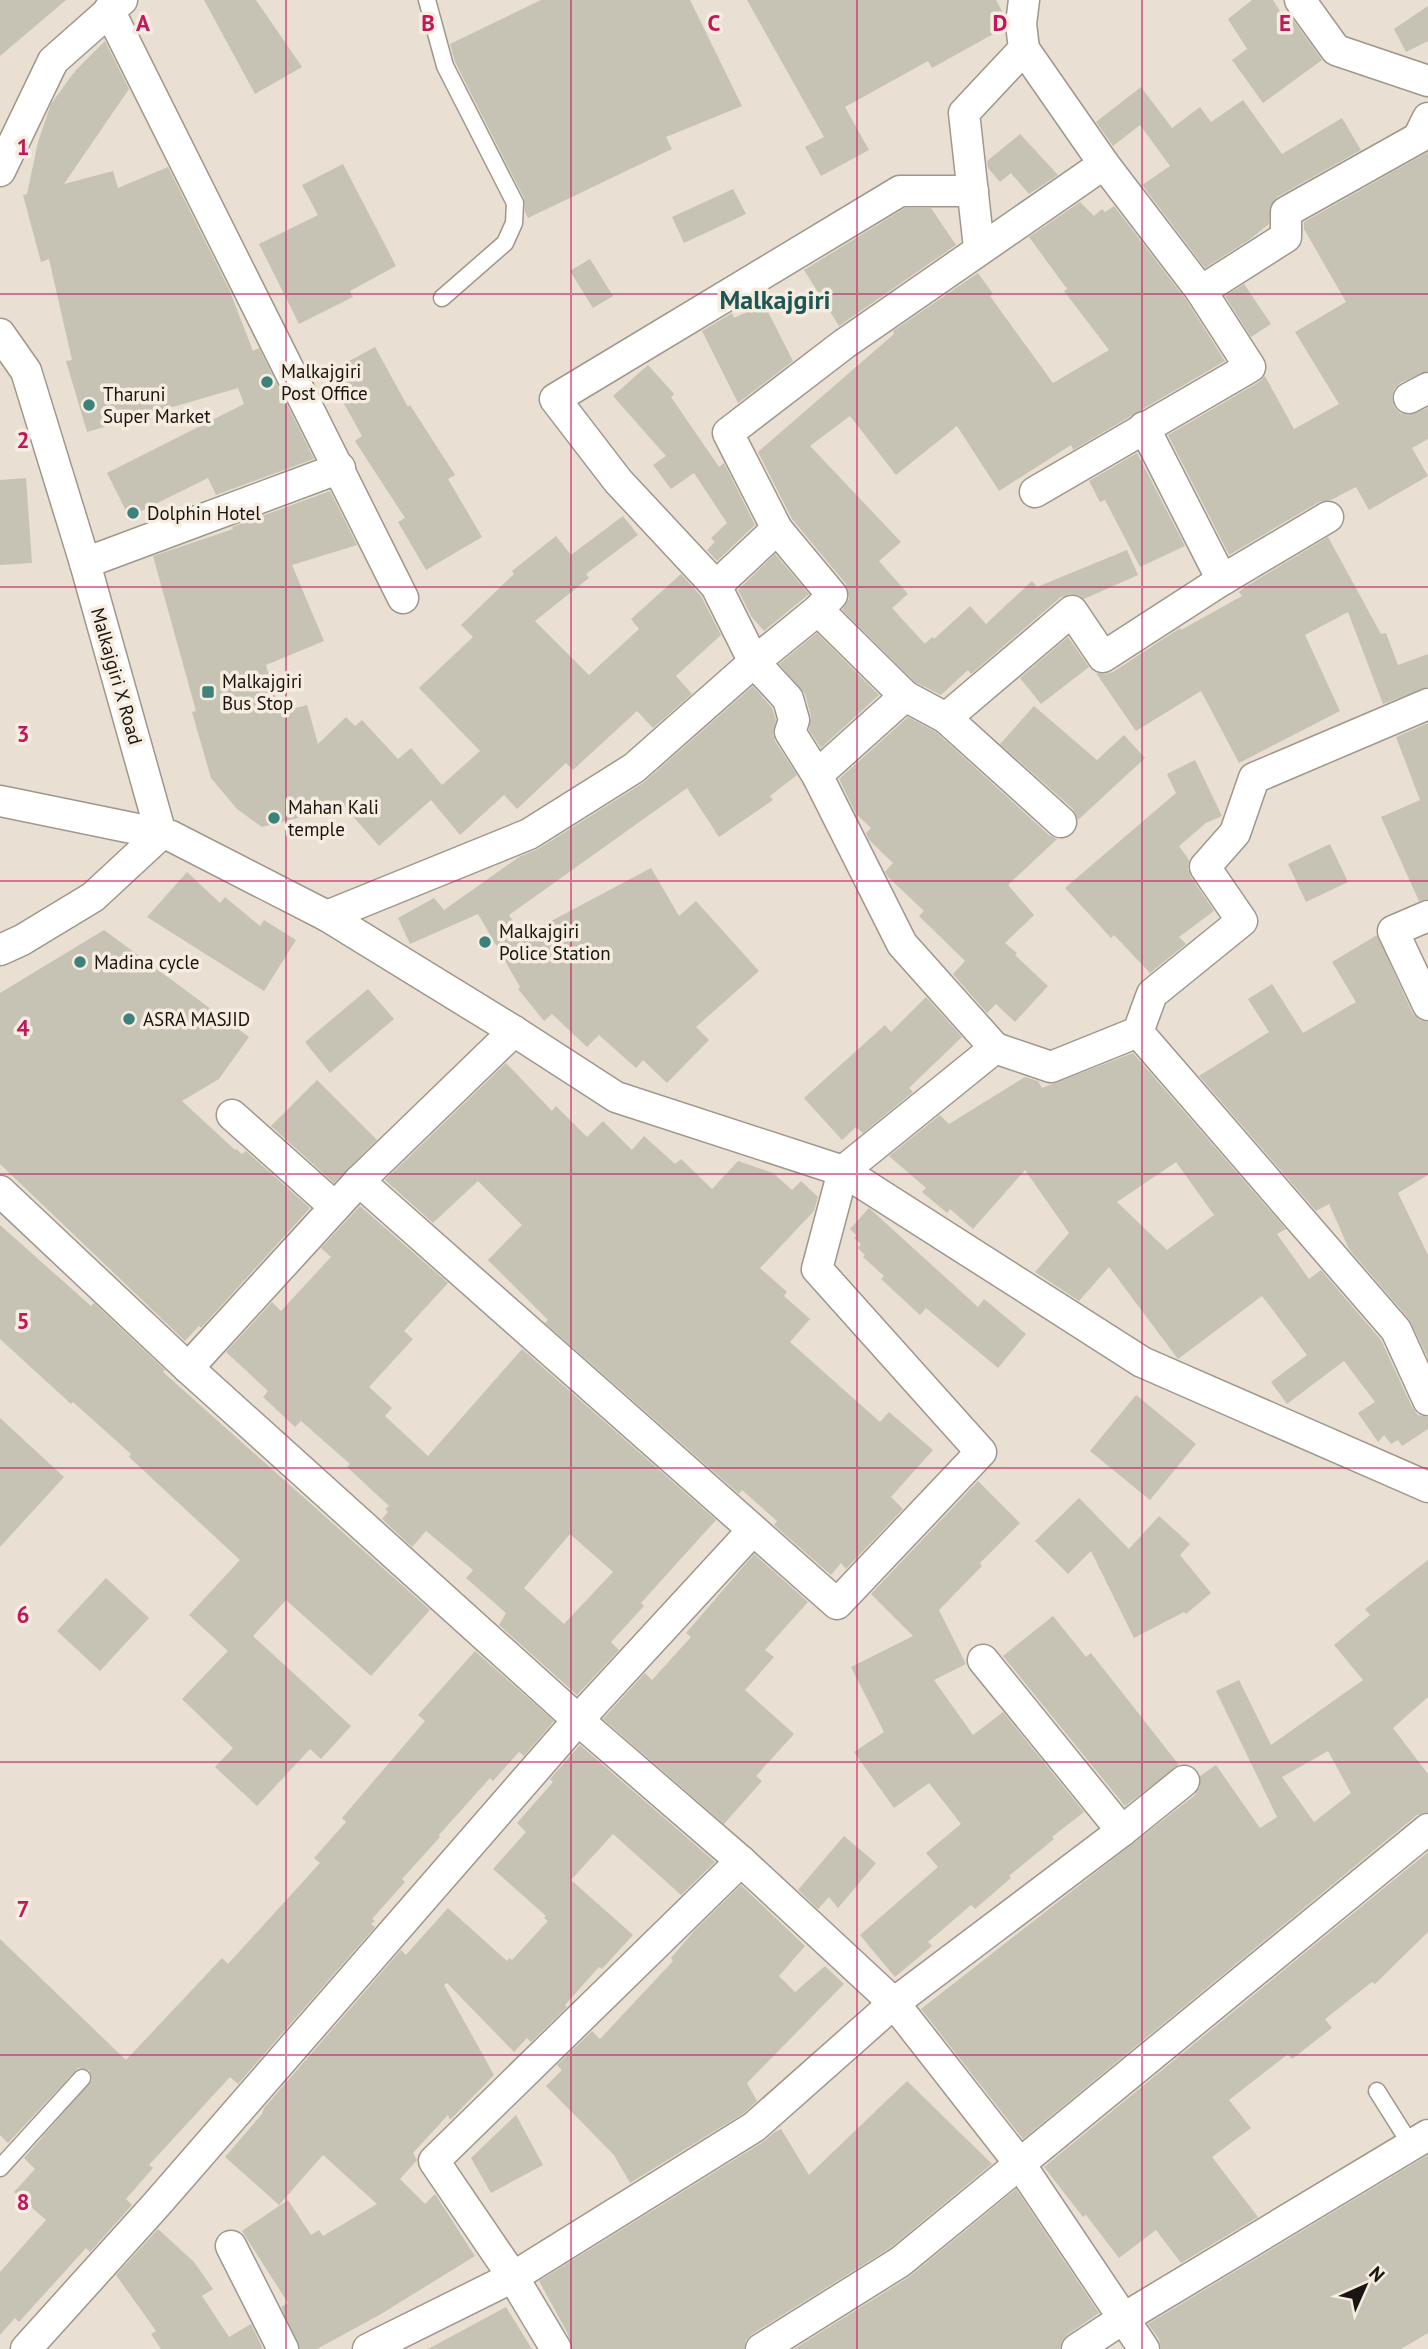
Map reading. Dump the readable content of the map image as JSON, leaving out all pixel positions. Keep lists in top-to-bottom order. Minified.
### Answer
{"streets":{"street":["Malkajgiri X Road"]},"districts":["Malkajgiri"],"places":{"other":["Malkajgiri Post Office","Tharuni Super Market","Dolphin Hotel","Mahan Kali temple","Malkajgiri Police Station","Madina cycle","ASRA MASJID"],"transit":["Malkajgiri Bus Stop"]},"north":"top right","grid":{"columns":["A","B","C","D","E"],"rows":["1","2","3","4","5","6","7","8"]}}
